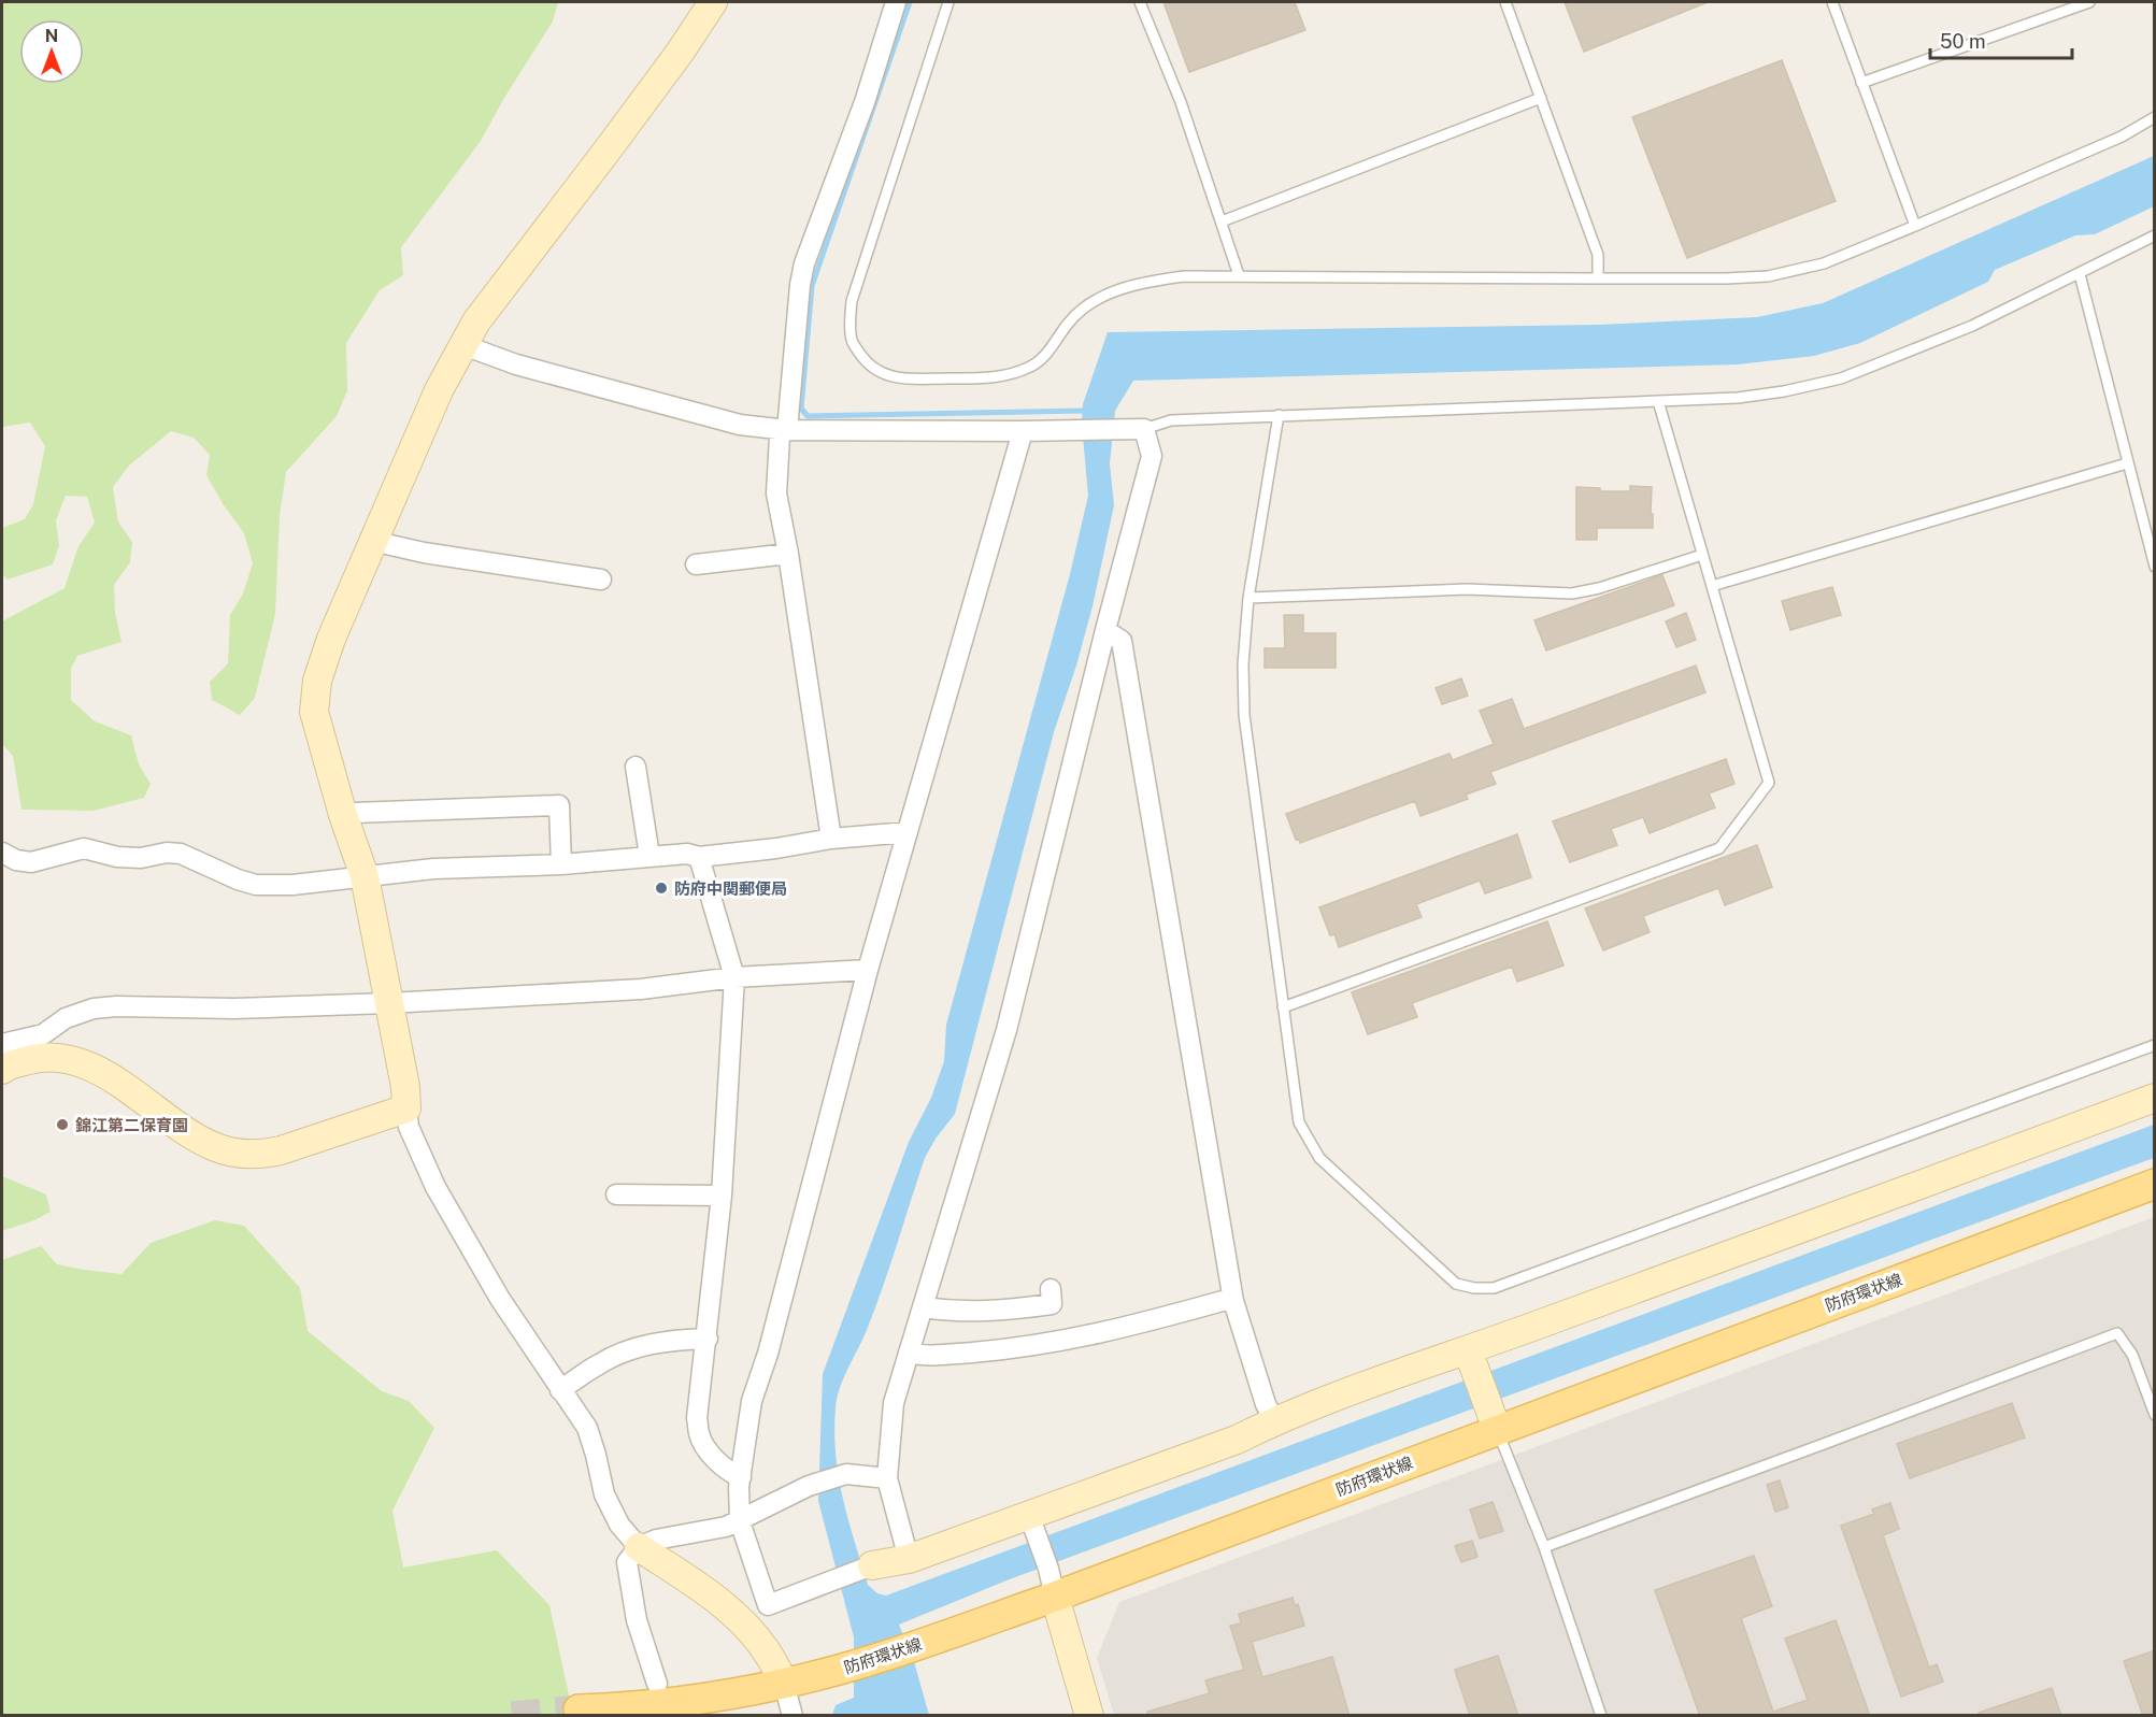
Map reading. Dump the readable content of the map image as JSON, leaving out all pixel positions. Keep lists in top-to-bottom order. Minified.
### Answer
{"streets":{"main road":["防府環状線"]},"places":["防府中関郵便局","錦江第二保育園"],"scale_bar":"50 m","north":"top"}
